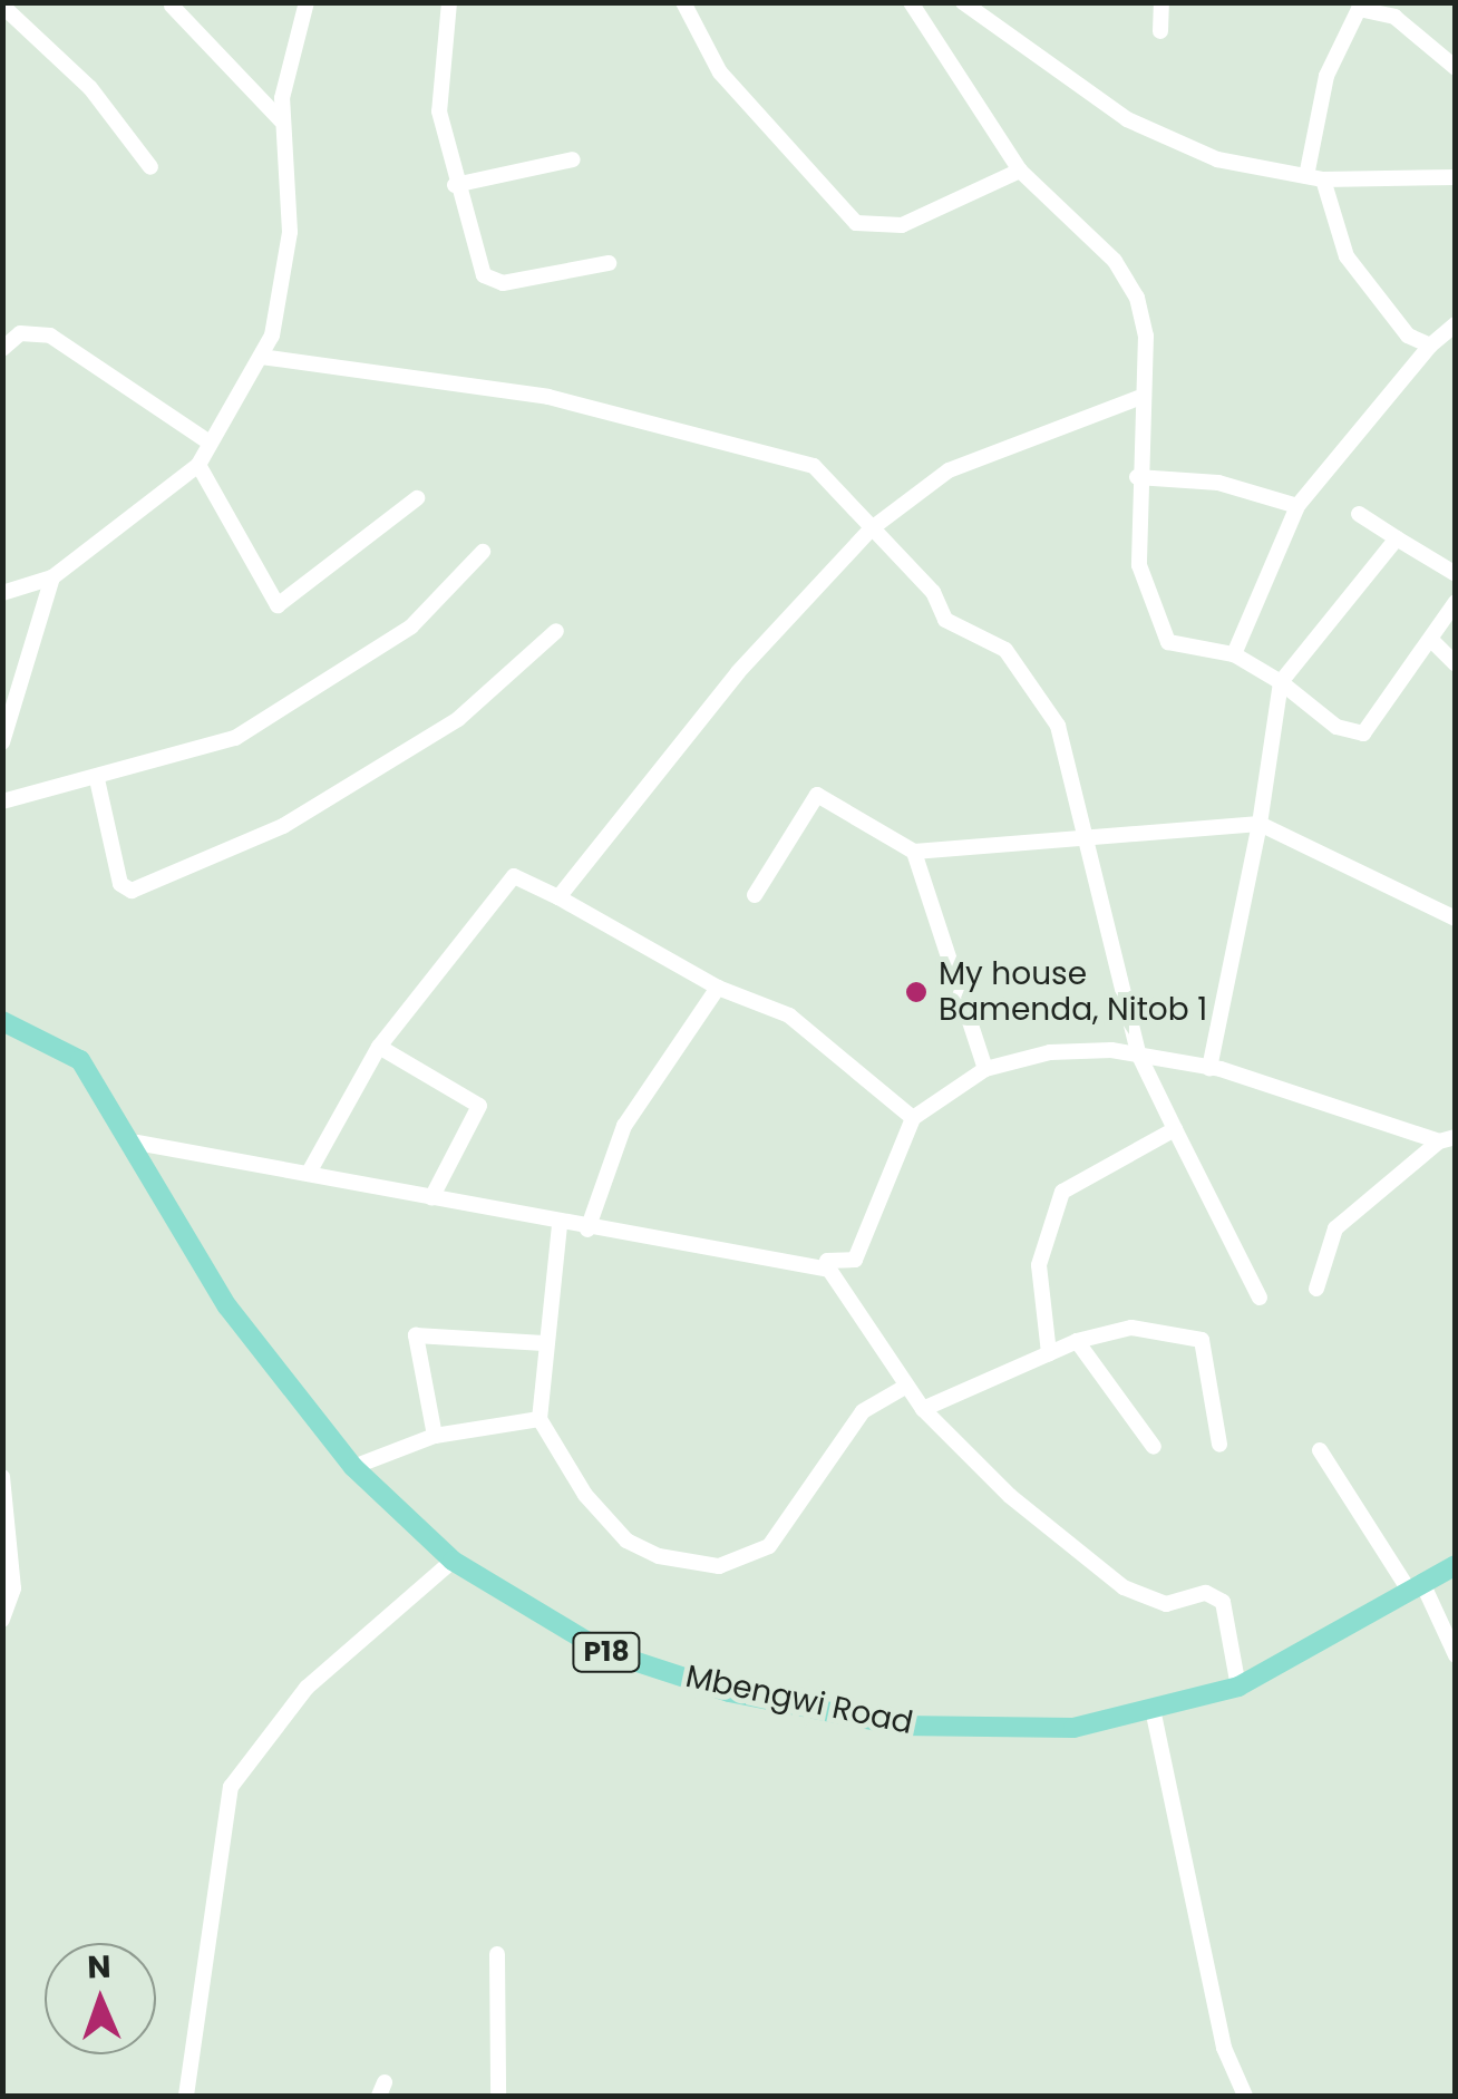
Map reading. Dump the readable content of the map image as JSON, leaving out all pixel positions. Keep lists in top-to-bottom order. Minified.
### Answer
{"streets":{"main road":["P18","Mbengwi Road"]},"places":["My house Bamenda, Nitob 1"],"north":"top"}
